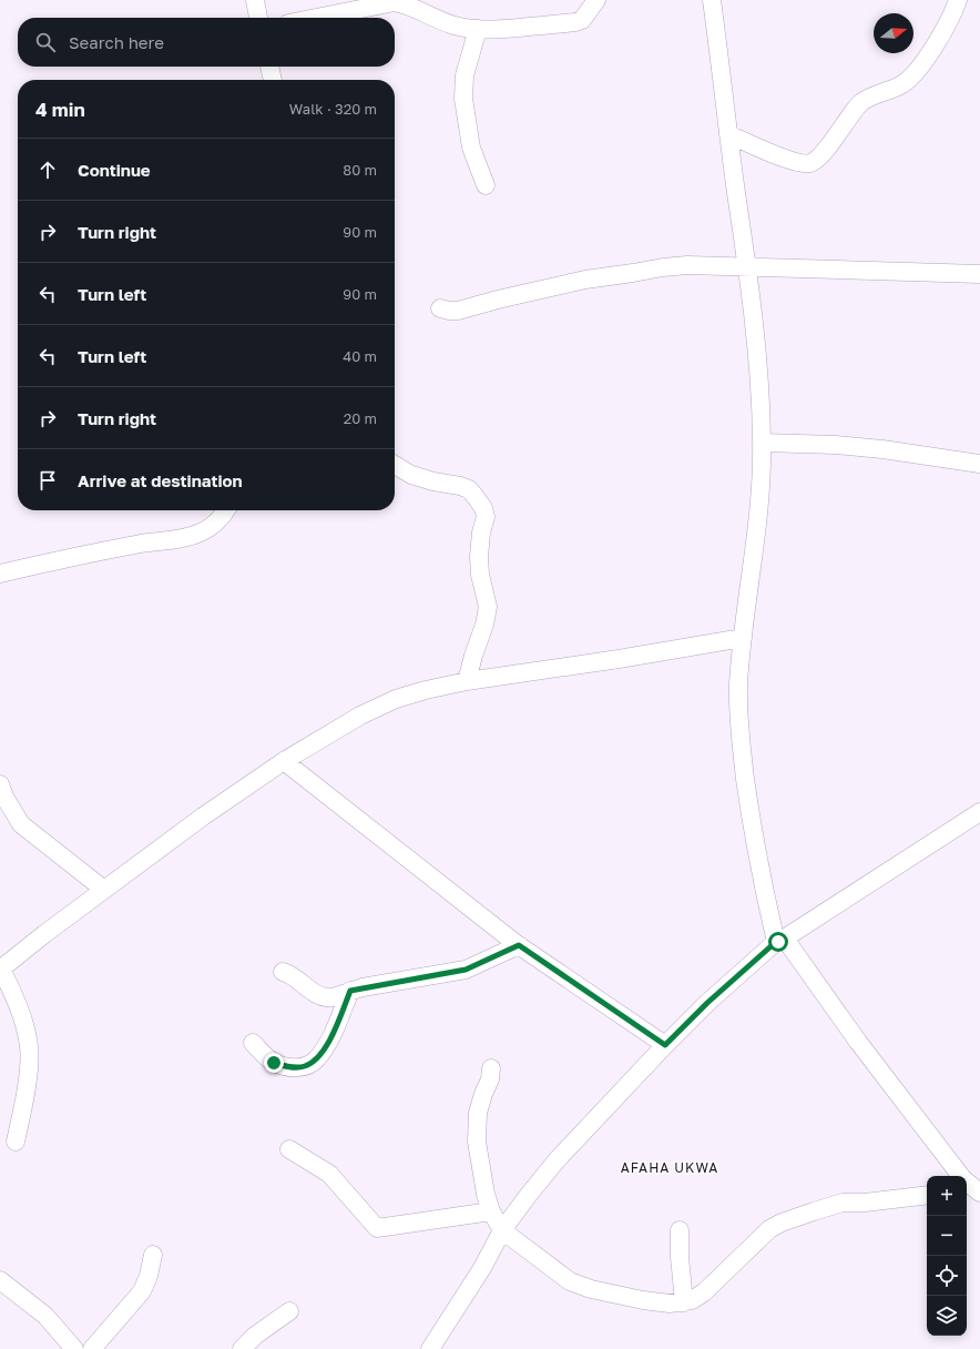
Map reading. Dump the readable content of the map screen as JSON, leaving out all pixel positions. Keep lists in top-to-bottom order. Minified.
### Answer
{"districts":["AFAHA UKWA"],"north":"right","page":{"search":"Search here","heading":["4 min","Walk · 320 m"],"list":[["Continue","80 m"],["Turn right","90 m"],["Turn left","90 m"],["Turn left","40 m"],["Turn right","20 m"],"Arrive at destination"],"map_buttons":["+","−"]}}
